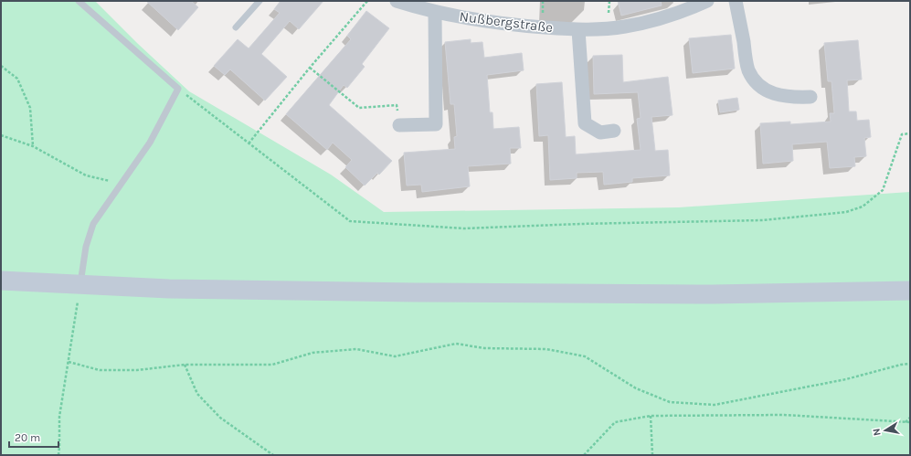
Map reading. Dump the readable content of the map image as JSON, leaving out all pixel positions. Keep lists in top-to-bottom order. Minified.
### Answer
{"streets":{"street":["Nußbergstraße"]},"scale_bar":"20 m","north":"left"}
